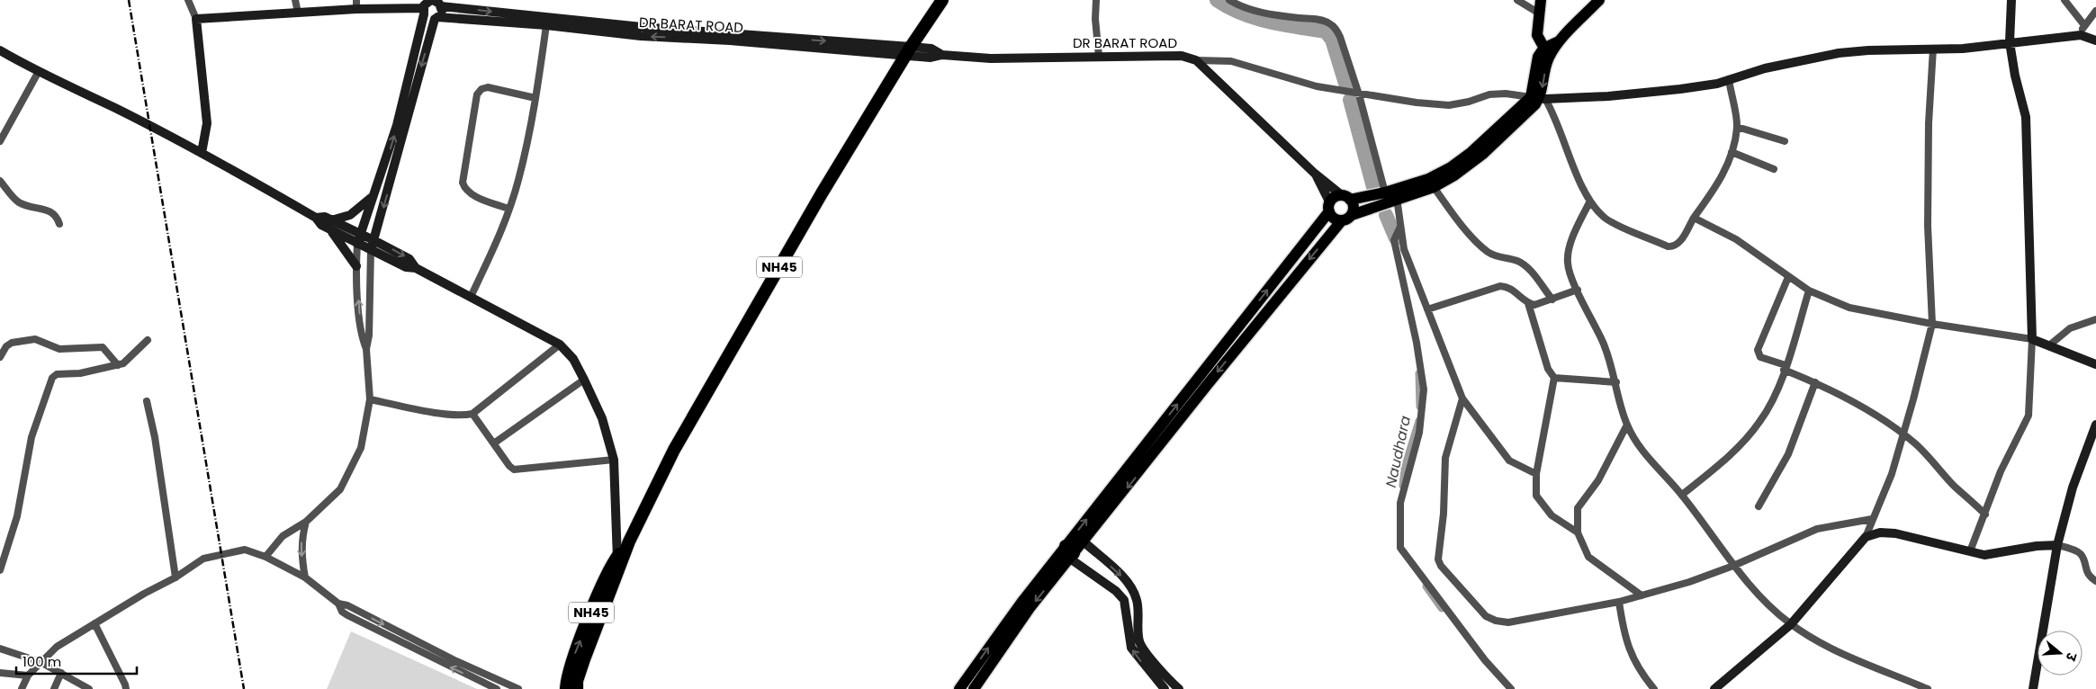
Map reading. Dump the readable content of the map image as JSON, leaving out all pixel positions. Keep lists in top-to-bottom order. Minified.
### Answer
{"streets":{"highway":["NH45"],"street":["DR BARAT ROAD"]},"crossings":[["DR BARAT ROAD","NH45"]],"water":["Naudhara"],"scale_bar":"100 m","north":"right"}
